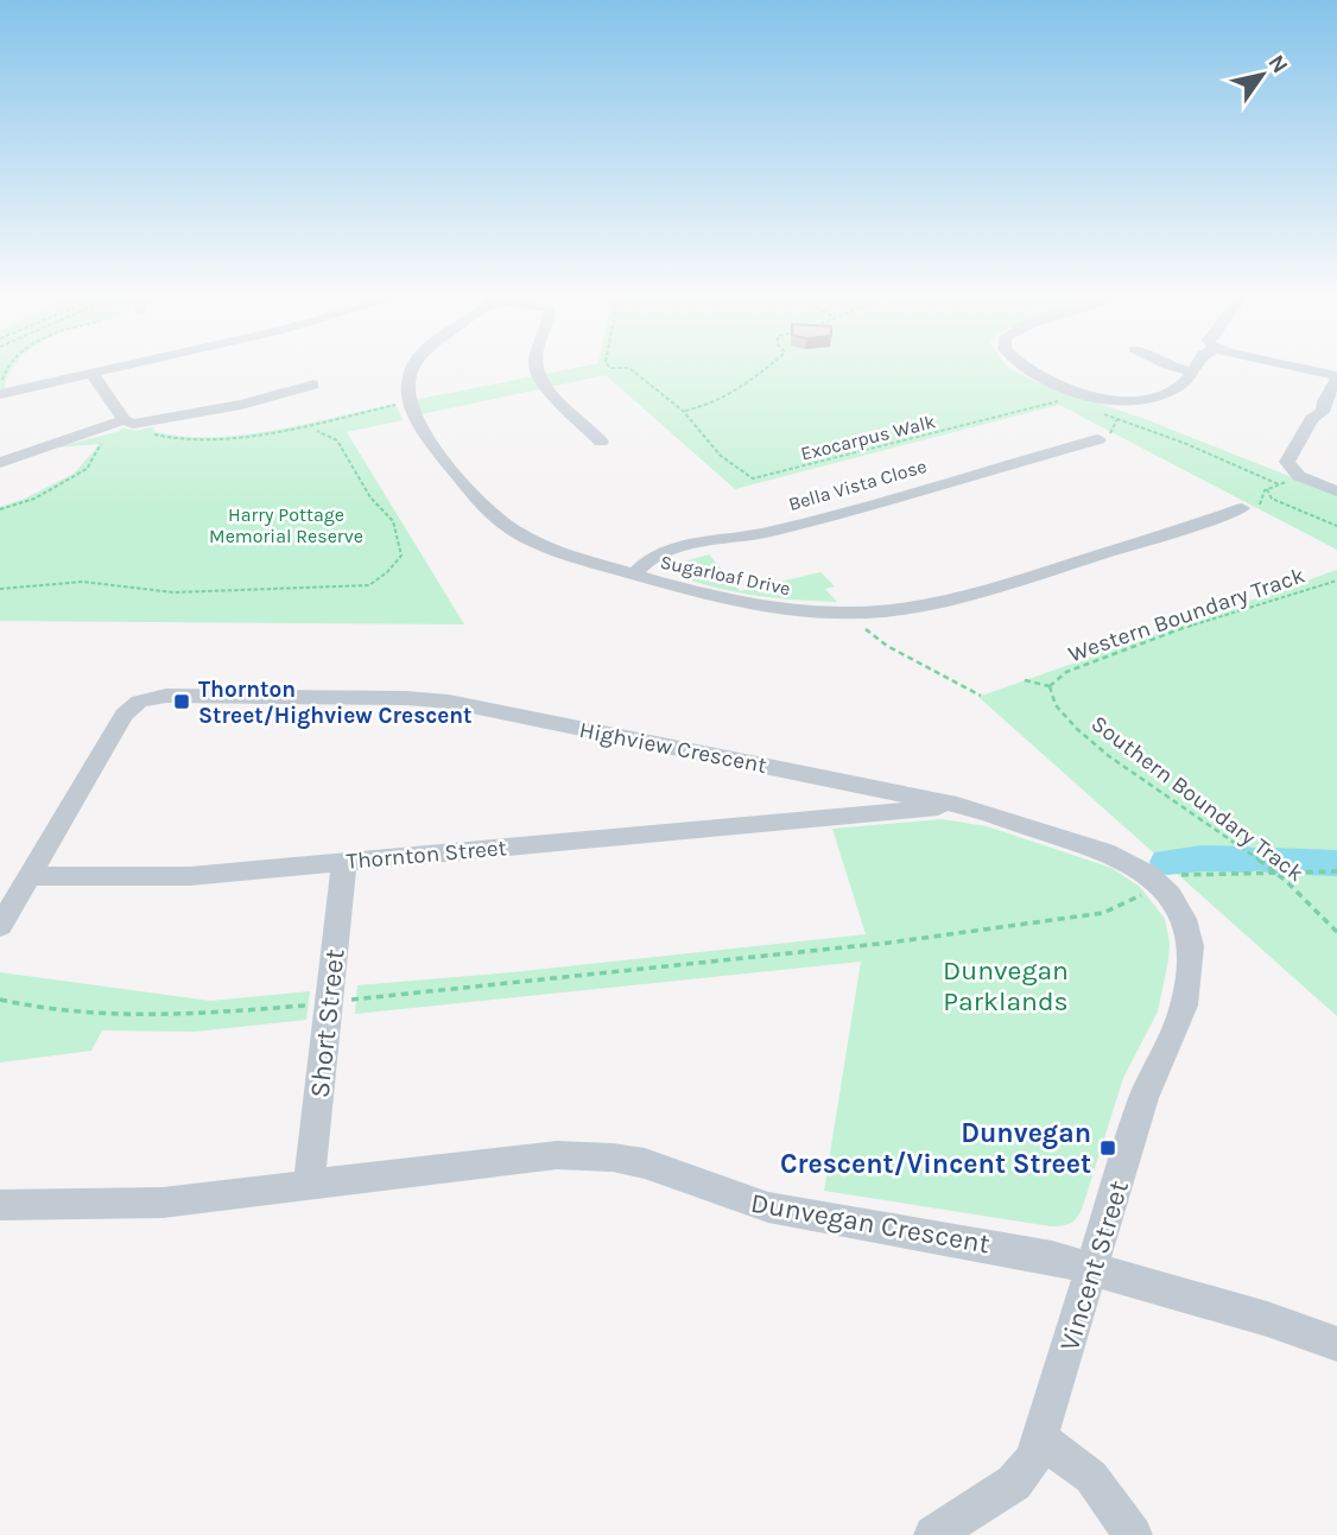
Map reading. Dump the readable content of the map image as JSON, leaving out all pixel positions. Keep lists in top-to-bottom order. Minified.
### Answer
{"streets":{"street":["Bella Vista Close","Sugarloaf Drive","Highview Crescent","Thornton Street","Short Street","Dunvegan Crescent","Vincent Street"],"path":["Exocarpus Walk","Western Boundary Track","Southern Boundary Track"]},"crossings":[["Bella Vista Close","Sugarloaf Drive"],["Western Boundary Track","Southern Boundary Track"],["Highview Crescent","Thornton Street"],["Thornton Street","Short Street"],["Thornton Street","Vincent Street"],["Short Street","Dunvegan Crescent"],["Dunvegan Crescent","Vincent Street"]],"parks":["Harry Pottage Memorial Reserve","Dunvegan Parklands"],"places":{"transit":["Thornton Street/Highview Crescent","Dunvegan Crescent/Vincent Street"]},"north":"top right"}
